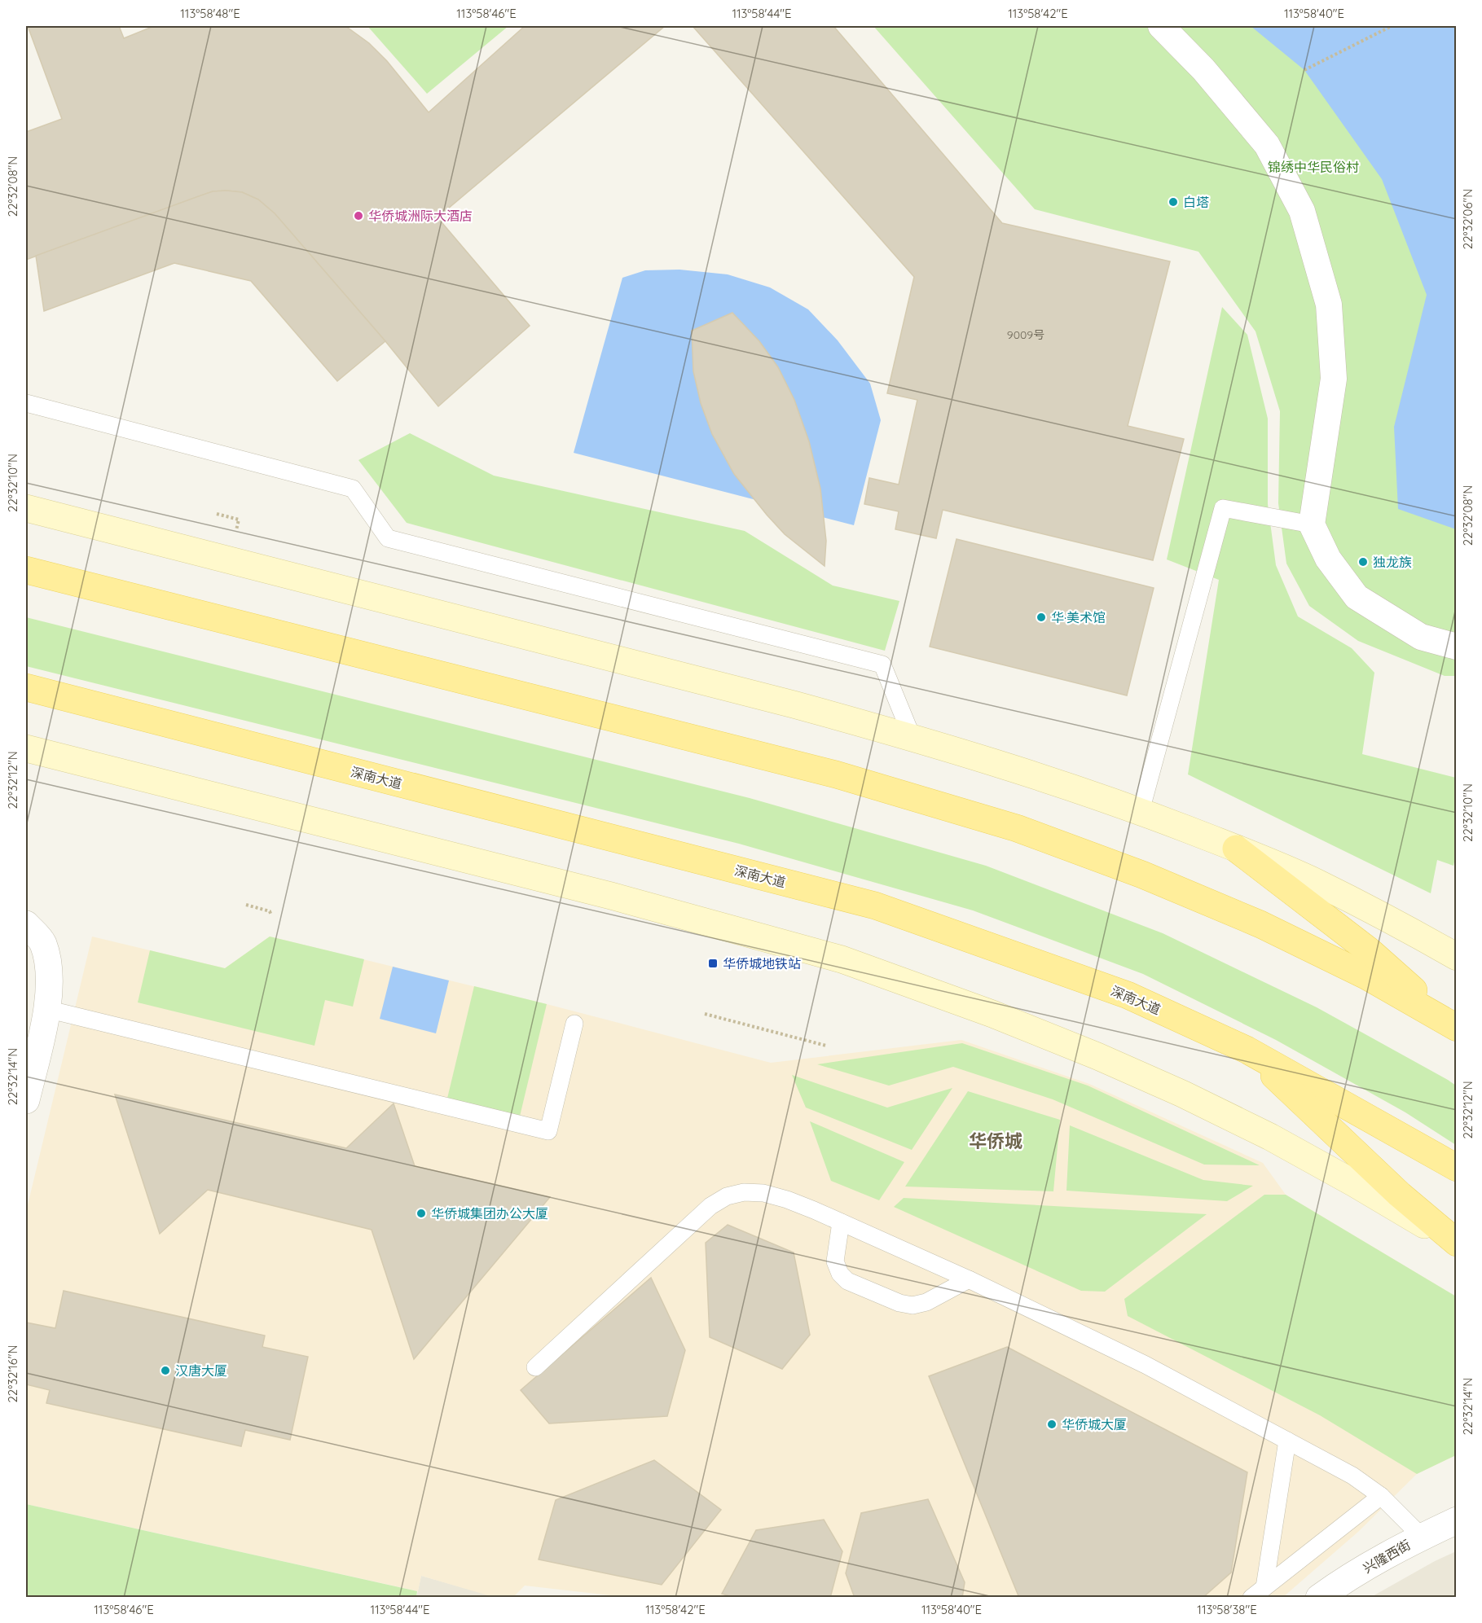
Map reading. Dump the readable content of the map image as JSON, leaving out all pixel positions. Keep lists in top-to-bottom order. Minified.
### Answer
{"streets":{"main road":["深南大道"],"street":["兴隆西街"]},"districts":["华侨城"],"parks":["锦绣中华民俗村"],"places":{"other":["白塔","华侨城洲际大酒店","独龙族","华·美术馆","华侨城集团办公大厦","汉唐大厦","华侨城大厦"],"transit":["华侨城地铁站"]},"house_numbers":["9009号"],"coordinates":["113°58'48\"E","113°58'46\"E","113°58'44\"E","113°58'42\"E","113°58'40\"E","22°32'08\"N","22°32'06\"N","22°32'10\"N","22°32'12\"N","22°32'14\"N","22°32'16\"N","113°58'38\"E"]}
